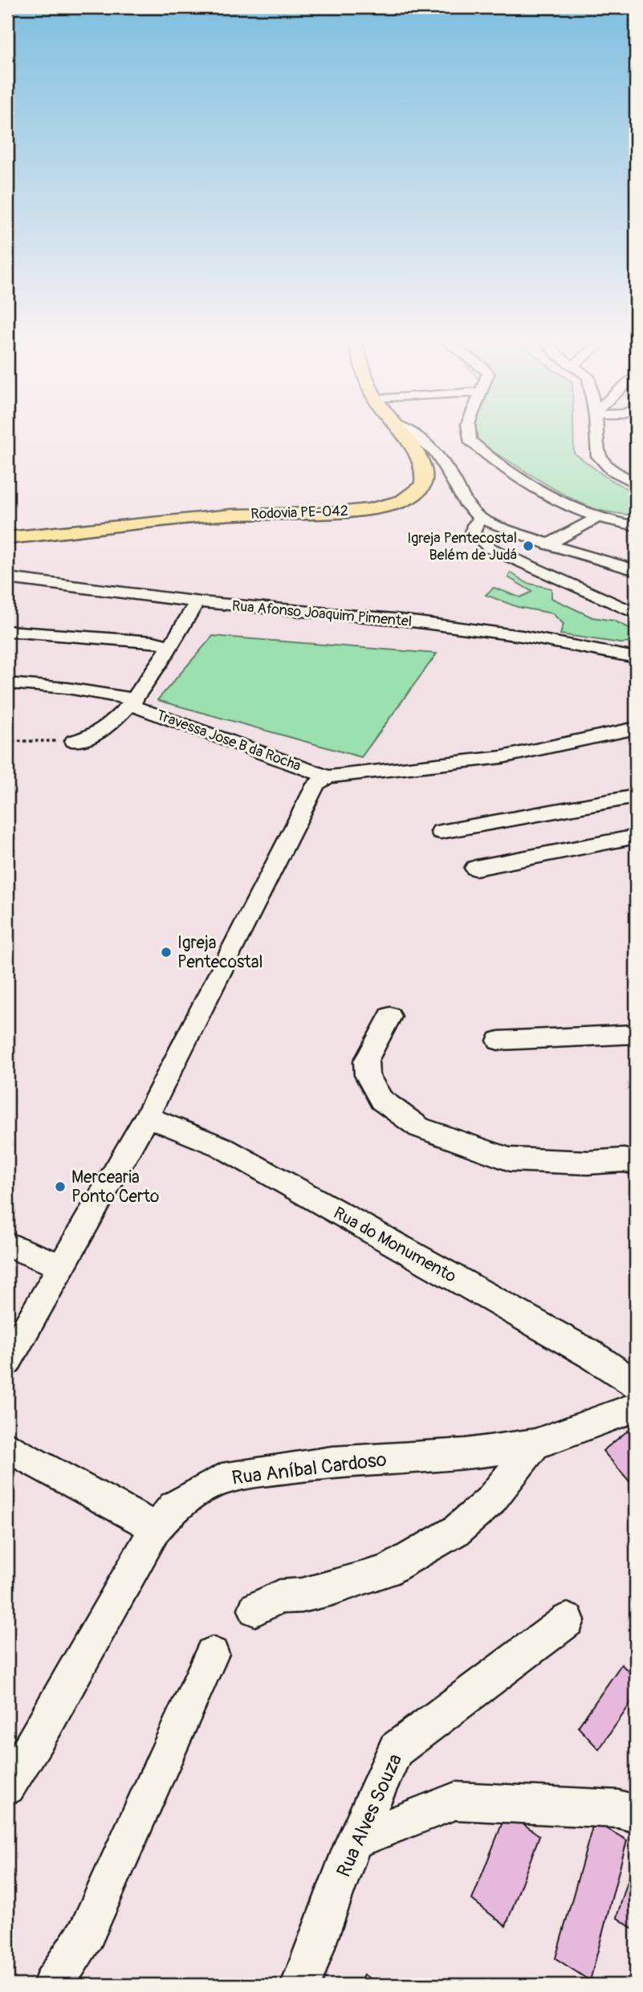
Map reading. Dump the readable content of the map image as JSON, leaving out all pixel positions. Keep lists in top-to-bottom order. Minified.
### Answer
{"streets":{"main road":["Rodovia PE-042"],"street":["Rua Afonso Joaquim Pimentel","Travessa Jose B da Rocha","Rua do Monumento","Rua Aníbal Cardoso","Rua Alves Souza"]},"places":["Igreja Pentecostal Belém de Judá","Igreja Pentecostal","Mercearia Ponto Certo"]}
